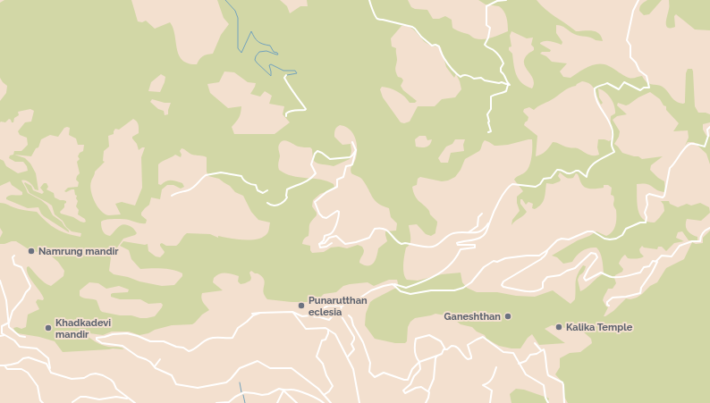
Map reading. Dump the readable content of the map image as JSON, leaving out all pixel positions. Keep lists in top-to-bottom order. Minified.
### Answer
{"places":["Namrung mandir","Punarutthan eclesia","Ganeshthan","Kalika Temple","Khadkadevi mandir"]}
